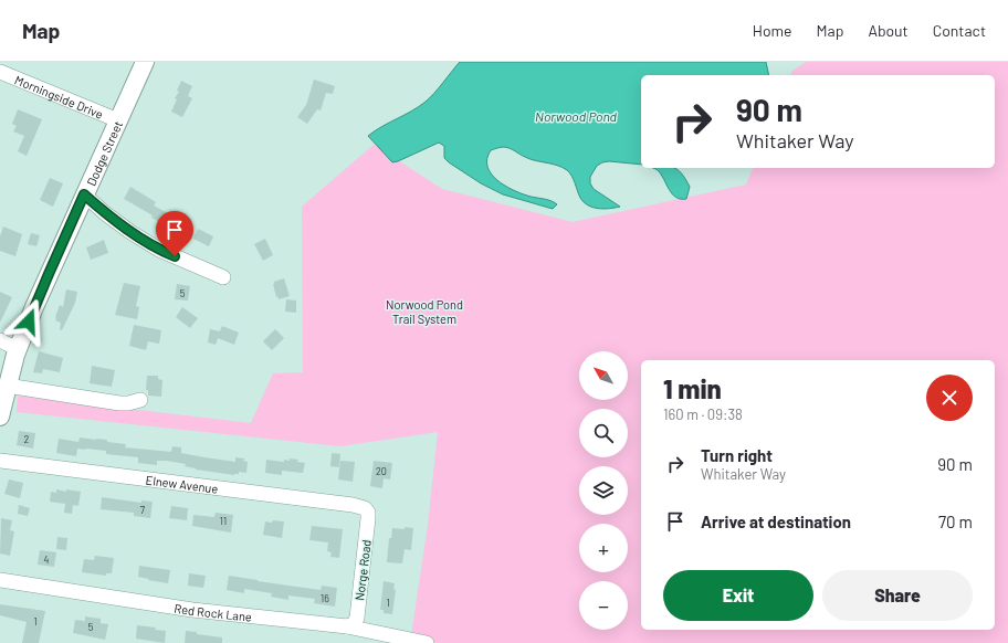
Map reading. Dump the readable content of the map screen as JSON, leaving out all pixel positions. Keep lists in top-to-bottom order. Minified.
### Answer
{"streets":{"main road":["Dodge Street"],"street":["Morningside Drive","Elnew Avenue","Norge Road","Red Rock Lane"]},"crossings":[["Morningside Drive","Dodge Street"],["Elnew Avenue","Norge Road"],["Norge Road","Red Rock Lane"]],"water":["Norwood Pond"],"parks":["Norwood Pond Trail System"],"house_numbers":["5","2","20","7","11","4","16","1","1","5"],"north":"top left","page":{"header":"Map","nav":["Home","Map","About","Contact"],"turn":["90 m","Whitaker Way"],"map_buttons":["+","−"],"heading":["1 min","160 m · 09:38"],"list":[{"name":"Turn right","note":"Whitaker Way","value":"90 m"},{"name":"Arrive at destination","value":"70 m"}],"buttons":["Exit","Share"]}}
